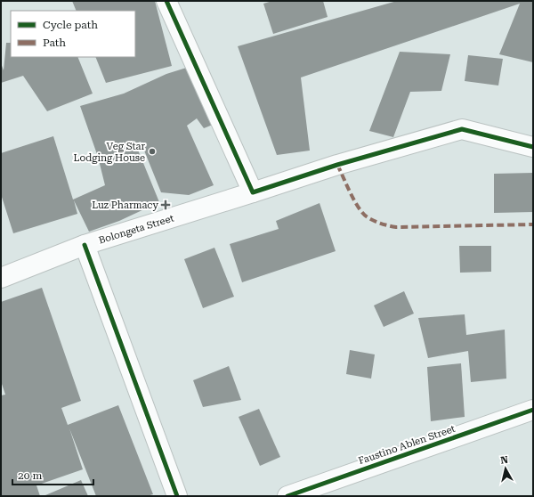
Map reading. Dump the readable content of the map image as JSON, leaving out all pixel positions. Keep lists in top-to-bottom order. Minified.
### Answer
{"streets":{"street":["Bolongeta Street","Faustino Ablen Street"]},"places":{"other":["Veg Star Lodging House"],"health":["Luz Pharmacy"]},"legend":["Cycle path","Path"],"scale_bar":"20 m","north":"top"}
